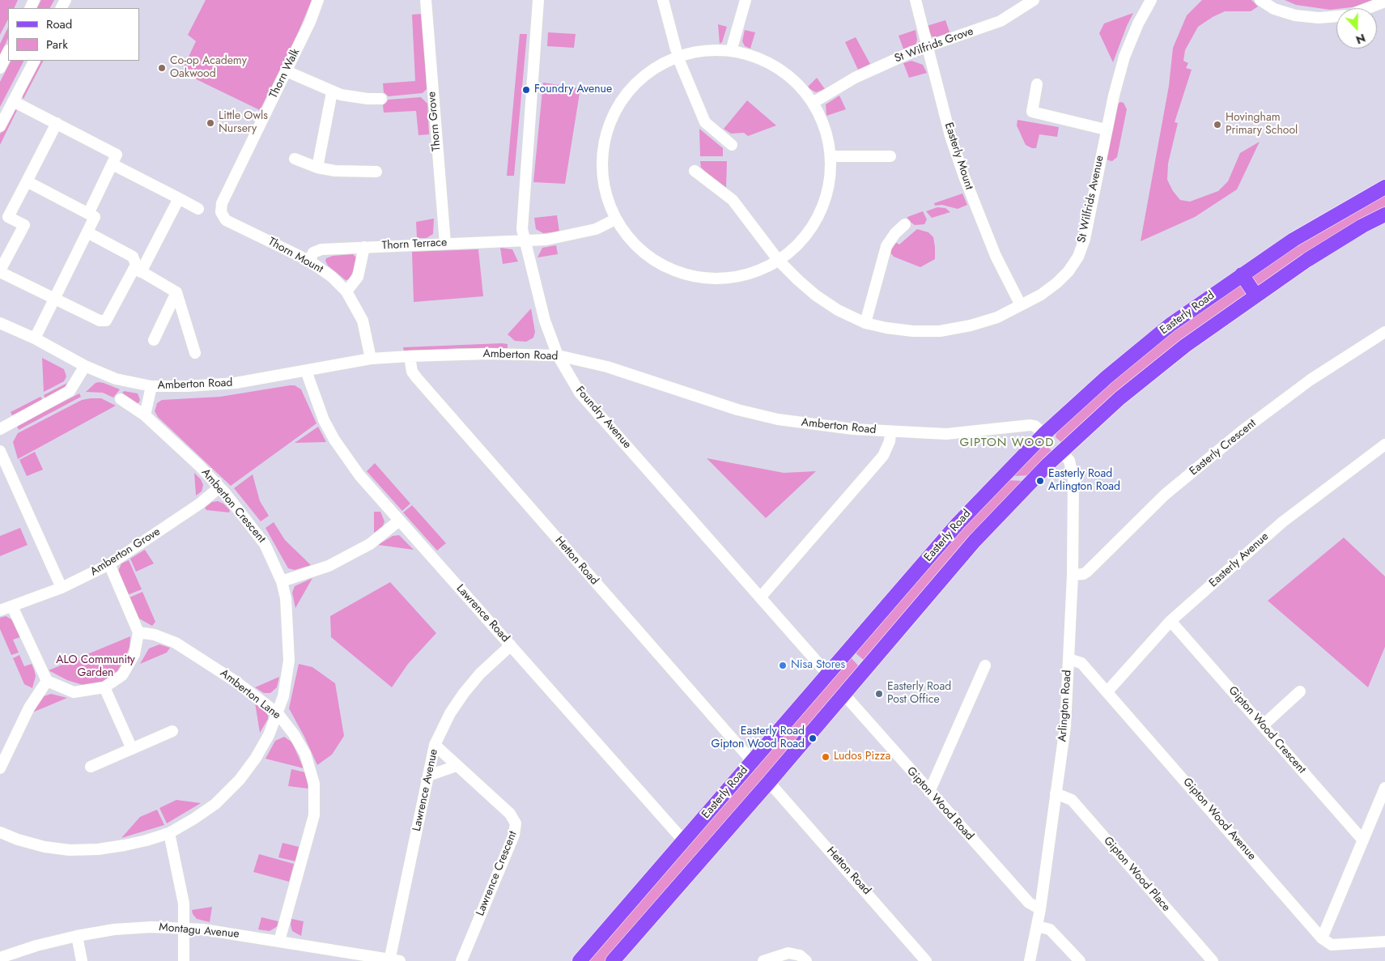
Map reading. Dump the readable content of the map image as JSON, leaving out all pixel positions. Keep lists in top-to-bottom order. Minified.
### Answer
{"streets":{"main road":["Easterly Road"],"street":["St Wilfrids Grove","Thorn Walk","Thorn Grove","Easterly Mount","St Wilfrids Avenue","Thorn Terrace","Thorn Mount","Amberton Road","Foundry Avenue","Easterly Crescent","Amberton Crescent","Amberton Grove","Easterly Avenue","Hetton Road","Lawrence Road","Amberton Lane","Arlington Road","Gipton Wood Crescent","Lawrence Avenue","Gipton Wood Road","Gipton Wood Avenue","Lawrence Crescent","Gipton Wood Place","Montagu Avenue"]},"crossings":[["St Wilfrids Grove","Easterly Mount"],["Thorn Walk","Thorn Mount"],["Thorn Grove","Thorn Terrace"],["Easterly Mount","St Wilfrids Avenue"],["Thorn Terrace","Thorn Mount"],["Thorn Terrace","Foundry Avenue"],["Thorn Mount","Amberton Road"],["Easterly Road","Amberton Road"],["Easterly Road","Foundry Avenue"],["Easterly Road","Hetton Road"],["Easterly Road","Lawrence Road"],["Easterly Road","Arlington Road"],["Easterly Road","Gipton Wood Road"],["Amberton Road","Foundry Avenue"],["Amberton Road","Hetton Road"],["Amberton Road","Lawrence Road"],["Easterly Crescent","Arlington Road"],["Amberton Crescent","Amberton Grove"],["Amberton Crescent","Amberton Lane"],["Easterly Avenue","Gipton Wood Crescent"],["Easterly Avenue","Gipton Wood Avenue"],["Lawrence Road","Lawrence Avenue"],["Amberton Lane","Montagu Avenue"],["Arlington Road","Gipton Wood Road"],["Arlington Road","Gipton Wood Avenue"],["Arlington Road","Gipton Wood Place"],["Lawrence Avenue","Lawrence Crescent"],["Lawrence Avenue","Montagu Avenue"]],"districts":["GIPTON WOOD"],"parks":["ALO Community Garden"],"places":["Co-op Academy Oakwood","Foundry Avenue","Little Owls Nursery","Hovingham Primary School","Easterly Road Arlington Road","Nisa Stores","Easterly Road Post Office","Easterly Road Gipton Wood Road","Ludos Pizza"],"legend":["Road","Park"],"north":"bottom"}
